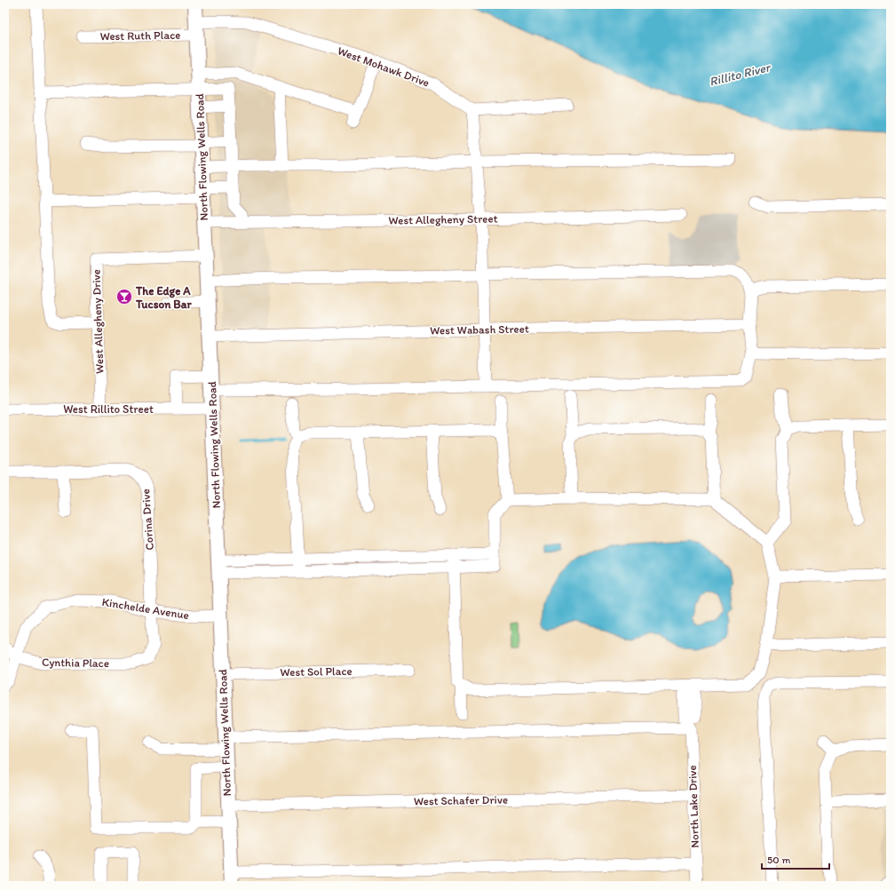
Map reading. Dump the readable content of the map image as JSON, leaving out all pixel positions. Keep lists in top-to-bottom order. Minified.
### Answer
{"streets":{"main road":["North Flowing Wells Road"],"street":["West Ruth Place","West Mohawk Drive","West Allegheny Street","West Allegheny Drive","West Wabash Street","West Rillito Street","Corina Drive","Kinchelde Avenue","Cynthia Place","West Sol Place","West Schafer Drive","North Lake Drive"]},"crossings":[["West Ruth Place","West Mohawk Drive"],["West Ruth Place","North Flowing Wells Road"],["West Mohawk Drive","North Flowing Wells Road"],["North Flowing Wells Road","West Allegheny Street"],["North Flowing Wells Road","West Allegheny Drive"],["North Flowing Wells Road","West Wabash Street"],["North Flowing Wells Road","West Rillito Street"],["North Flowing Wells Road","Kinchelde Avenue"],["North Flowing Wells Road","West Sol Place"],["North Flowing Wells Road","West Schafer Drive"],["North Flowing Wells Road","North Lake Drive"],["West Allegheny Drive","West Rillito Street"],["Corina Drive","Kinchelde Avenue"],["Corina Drive","Cynthia Place"],["Kinchelde Avenue","Cynthia Place"],["West Schafer Drive","North Lake Drive"]],"water":["Rillito River"],"places":{"bar":["The Edge A Tucson Bar"]},"scale_bar":"50 m"}
